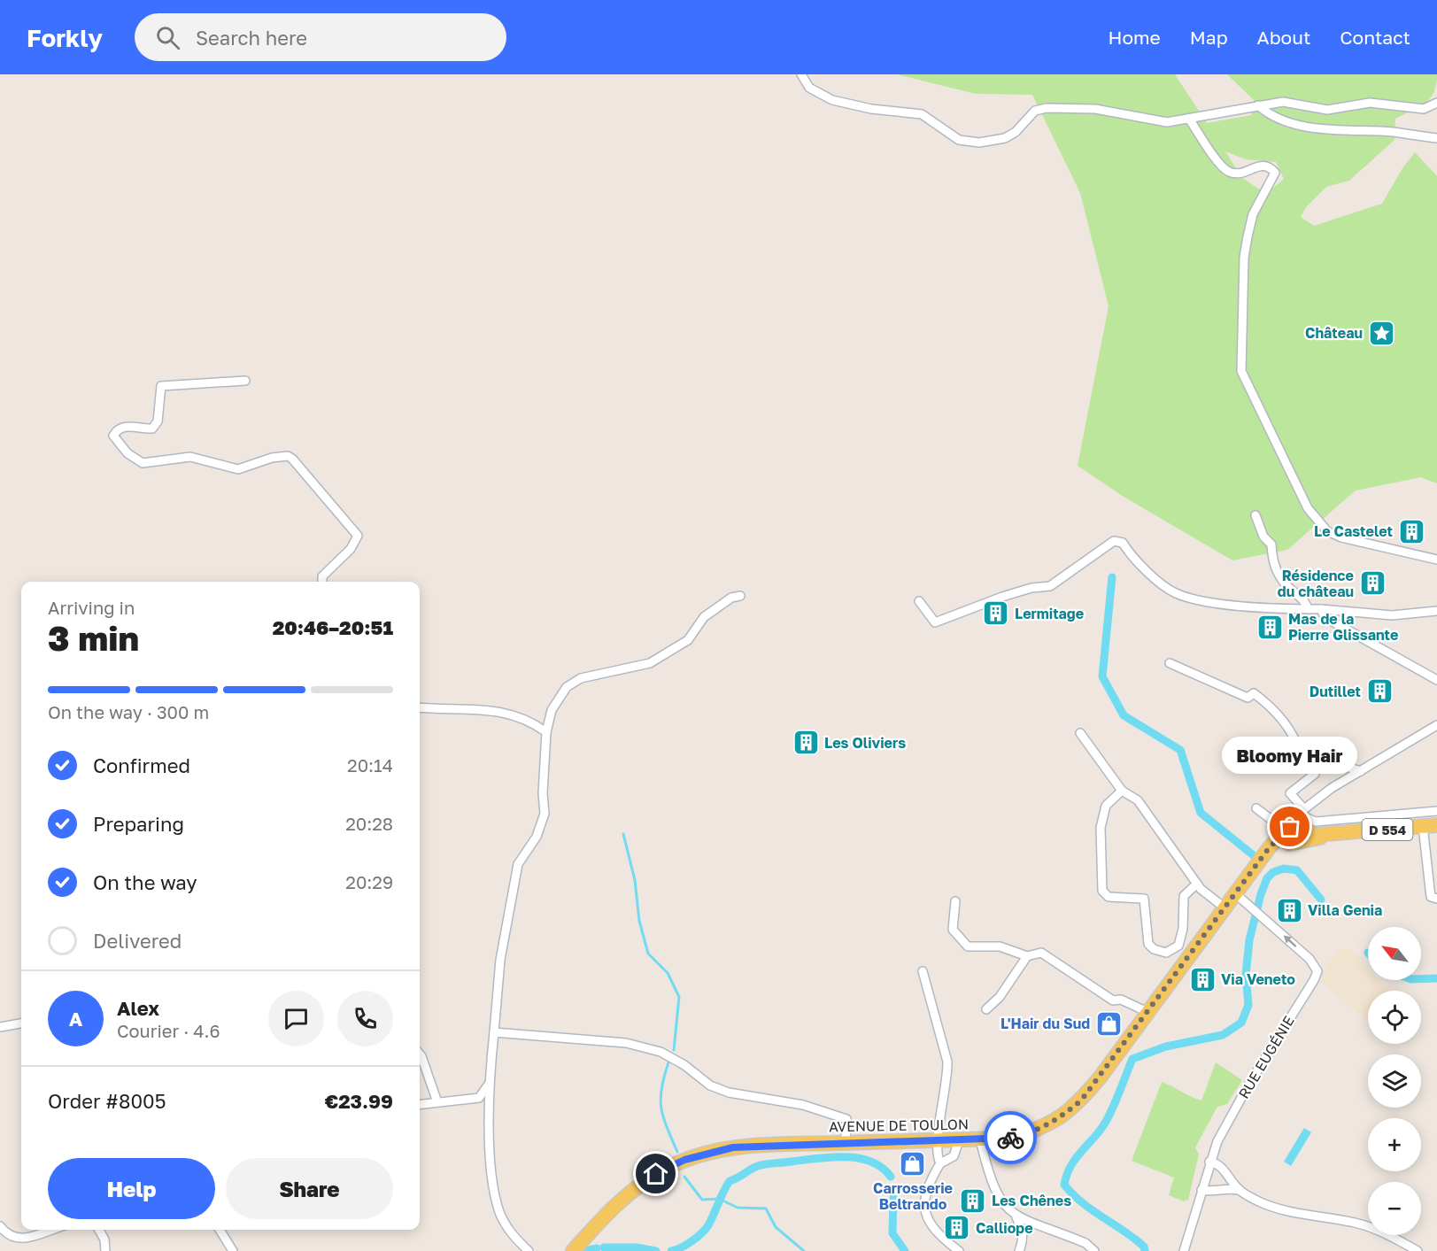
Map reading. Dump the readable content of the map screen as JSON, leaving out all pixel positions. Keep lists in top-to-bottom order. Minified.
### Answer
{"streets":{"main road":["D 554","AVENUE DE TOULON"],"street":["RUE EUGÉNIE"]},"crossings":[["D 554","AVENUE DE TOULON"],["RUE EUGÉNIE","AVENUE DE TOULON"]],"one_way":["RUE EUGÉNIE"],"places":{"place":["Château"],"building":["Le Castelet","Résidence du château","Lermitage","Mas de la Pierre Glissante","Dutillet","Les Oliviers","Villa Genia","Via Veneto","Les Chênes","Calliope"],"other":["Bloomy Hair"],"shop":["L'Hair du Sud","Carrosserie Beltrando"]},"north":"top left","page":{"header":"Forkly","search":"Search here","nav":["Home","Map","About","Contact"],"heading":["3 min","Arriving in","20:46–20:51"],"panel":["Alex","Courier · 4.6","Order #8005","€23.99"],"bar":"On the way · 300 m","list":[["Confirmed","20:14"],["Preparing","20:28"],["On the way","20:29"],"Delivered"],"bubble":"Bloomy Hair","map_buttons":["+","−"],"round":"A","buttons":["Help","Share"]}}
